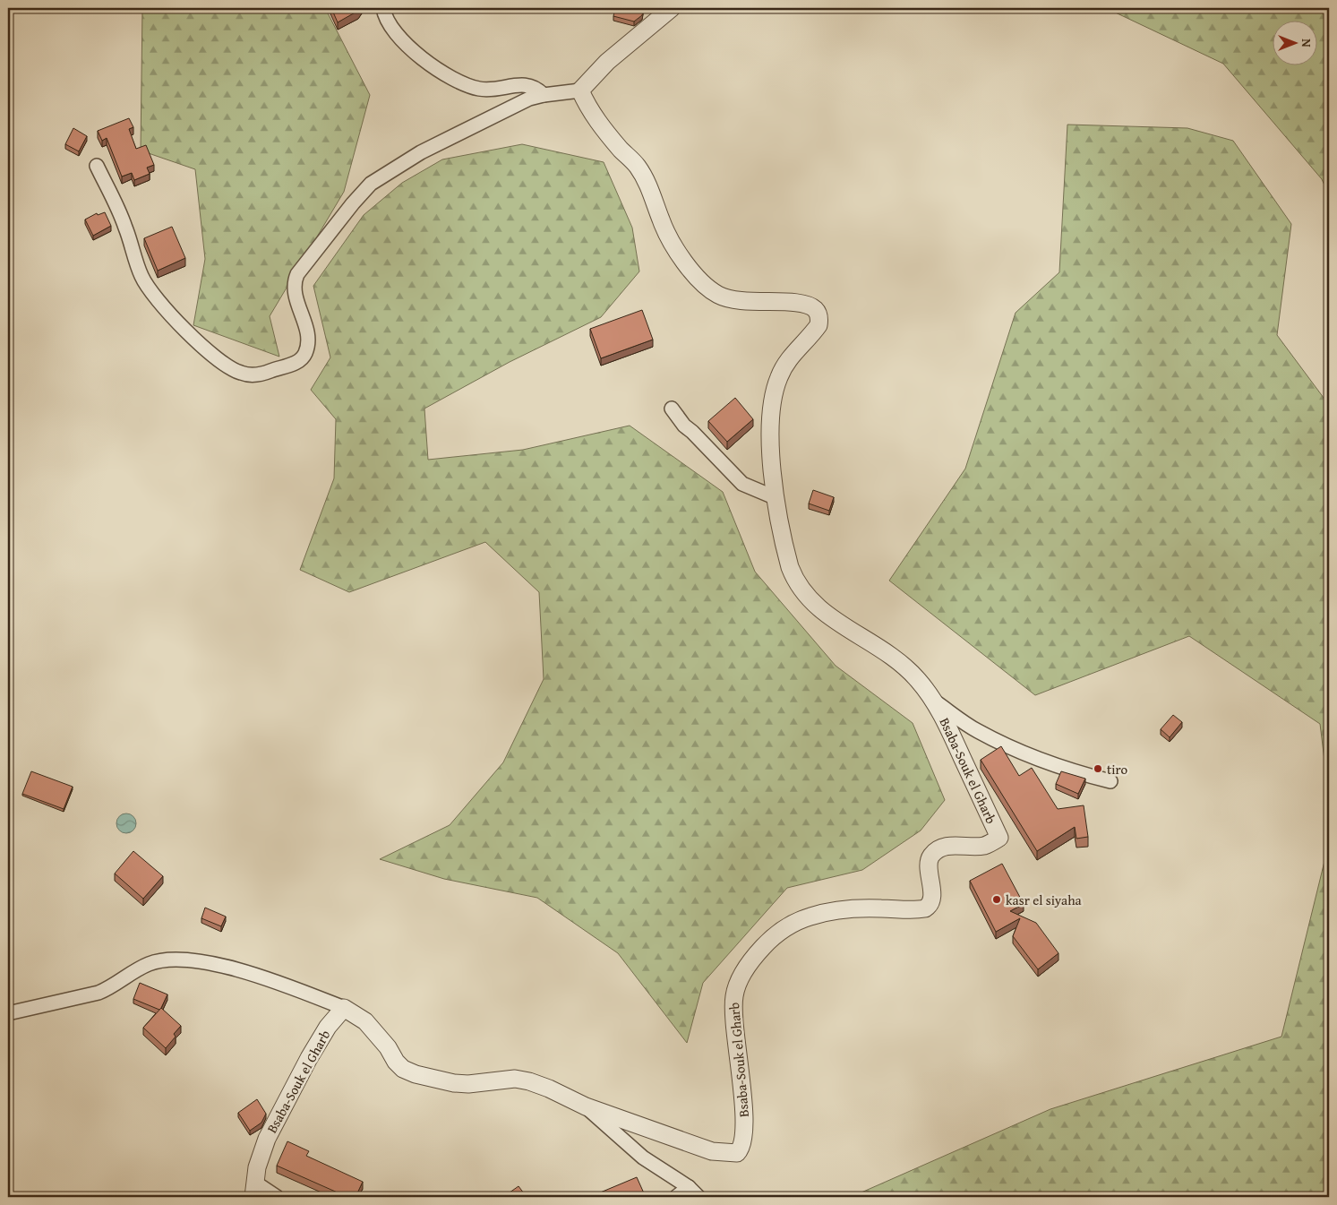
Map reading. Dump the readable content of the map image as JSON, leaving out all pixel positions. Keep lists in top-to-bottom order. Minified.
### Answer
{"streets":{"street":["Bsaba-Souk el Gharb"]},"places":["tiro","kasr el siyaha"],"north":"right"}
